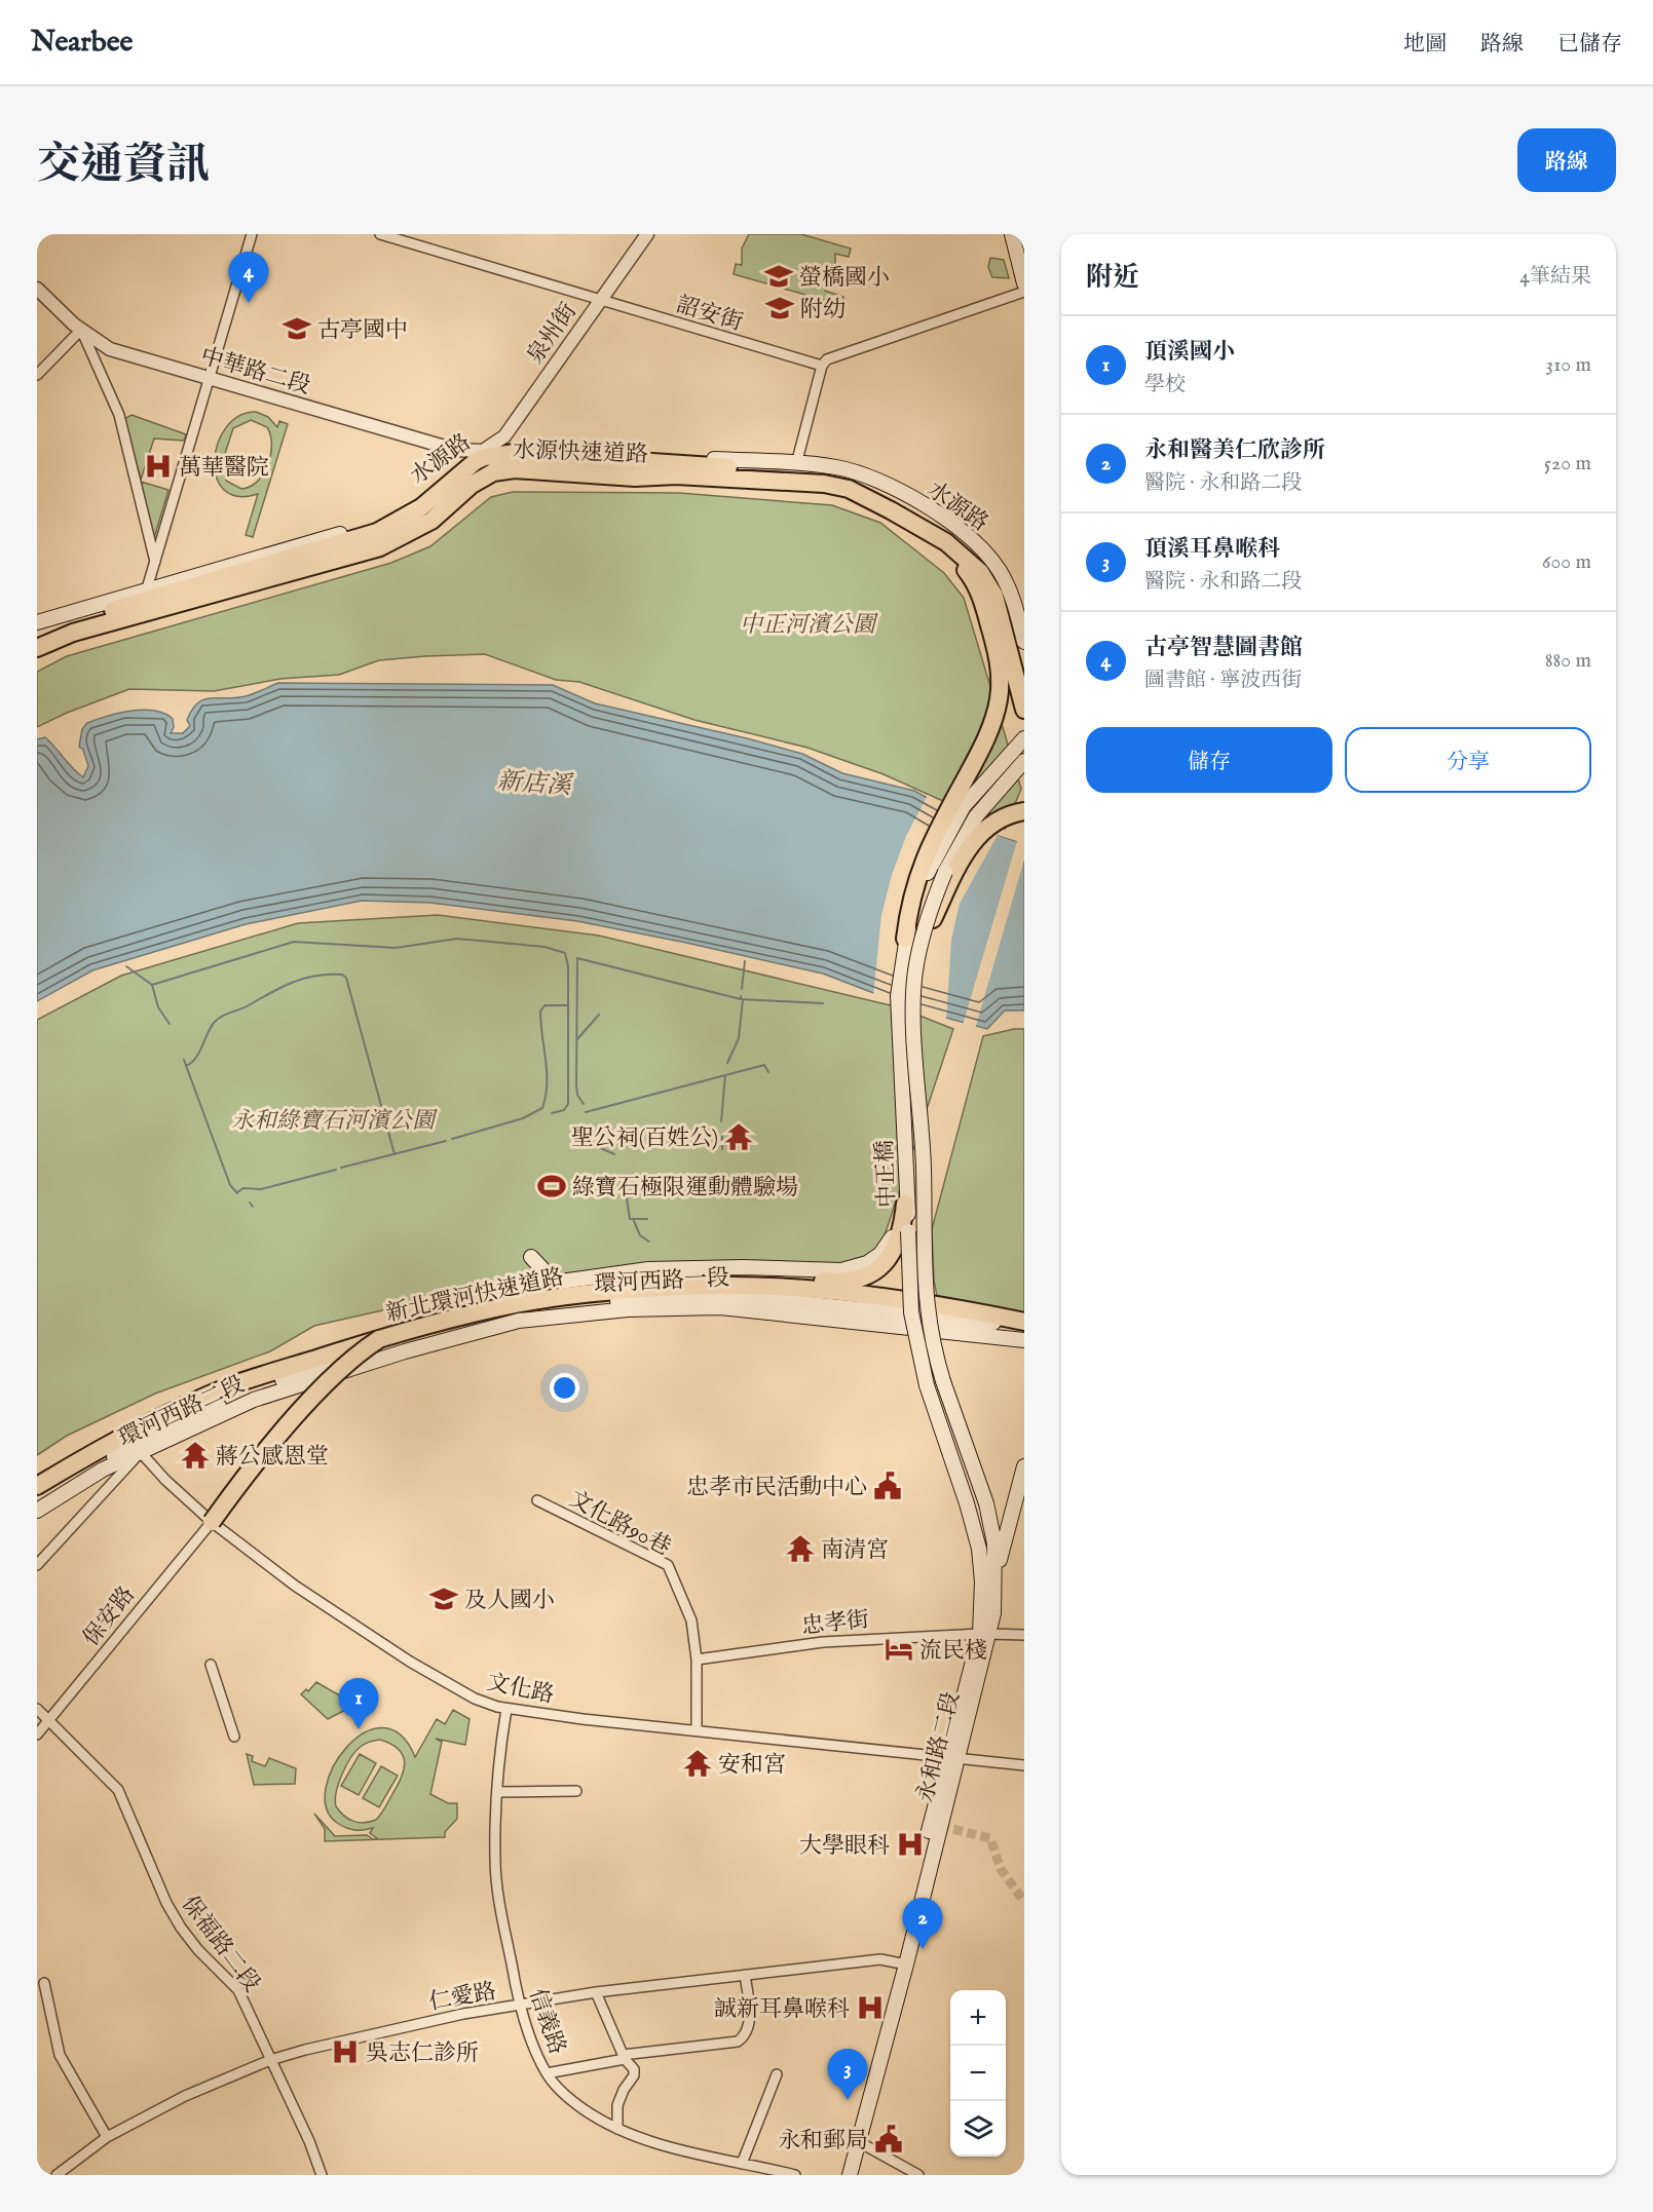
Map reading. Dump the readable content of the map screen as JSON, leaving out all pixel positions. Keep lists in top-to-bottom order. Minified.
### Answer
{"streets":{"highway":["水源快速道路","新北環河快速道路"],"main road":["水源路","中正橋","環河西路一段","環河西路二段","永和路二段"],"street":["詔安街","泉州街","中華路二段","文化路90巷","保安路","忠孝街","文化路","保福路二段","仁愛路","信義路"]},"crossings":[["詔安街","泉州街"],["泉州街","中華路二段"],["泉州街","水源快速道路"],["泉州街","水源路"],["中華路二段","水源快速道路"],["中華路二段","水源路"],["水源快速道路","水源路"],["中正橋","忠孝街"],["中正橋","永和路二段"],["環河西路一段","環河西路二段"],["環河西路二段","文化路"],["文化路90巷","忠孝街"],["文化路90巷","文化路"],["保安路","文化路"],["保安路","保福路二段"],["忠孝街","永和路二段"],["文化路","永和路二段"],["文化路","信義路"],["永和路二段","仁愛路"],["保福路二段","仁愛路"],["仁愛路","信義路"]],"water":["新店溪"],"parks":["中正河濱公園","永和綠寶石河濱公園"],"places":{"school or university":["螢橋國小","附幼","古亭國中","及人國小"],"hospital":["萬華醫院","大學眼科","誠新耳鼻喉科","吳志仁診所"],"temple":["聖公祠(百姓公)","蔣公感恩堂","南清宮","安和宮"],"sports":["綠寶石極限運動體驗場"],"public building":["忠孝市民活動中心","永和郵局"],"hotel":["流民棧"]},"page":{"header":"Nearbee","nav":["地圖","路線","已儲存"],"title":"交通資訊","buttons":["路線",["儲存","分享"]],"heading":["附近","4筆結果"],"pins":["4","1","2","3"],"list":[{"mark":"1","name":"頂溪國小","note":"學校","value":"310 m"},{"mark":"2","name":"永和醫美仁欣診所","note":"醫院 · 永和路二段","value":"520 m"},{"mark":"3","name":"頂溪耳鼻喉科","note":"醫院 · 永和路二段","value":"600 m"},{"mark":"4","name":"古亭智慧圖書館","note":"圖書館 · 寧波西街","value":"880 m"}],"map_buttons":["+","−"]}}
